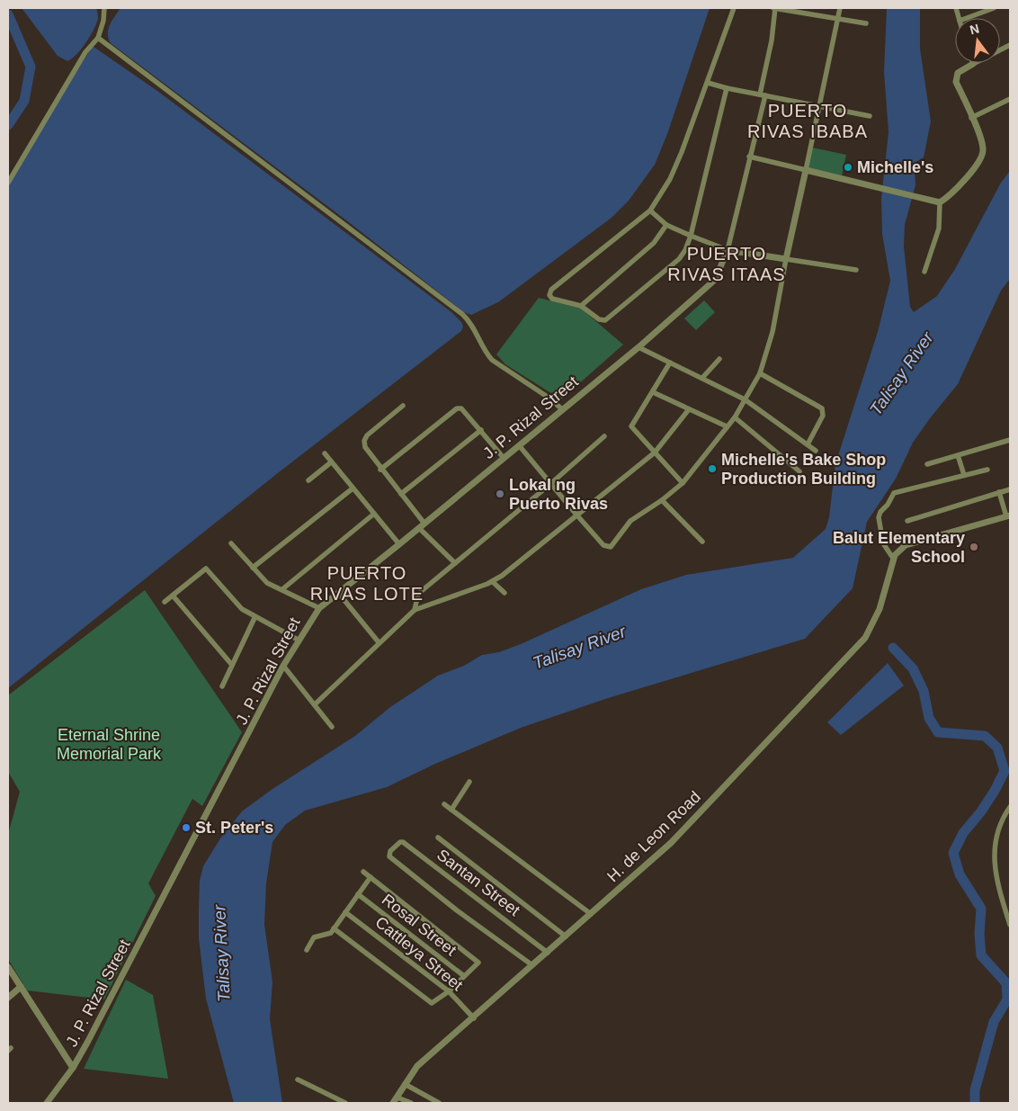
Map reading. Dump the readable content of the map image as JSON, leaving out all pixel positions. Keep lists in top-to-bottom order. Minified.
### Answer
{"streets":{"street":["J. P. Rizal Street","H. de Leon Road","Santan Street","Rosal Street","Cattleya Street"]},"crossings":[["H. de Leon Road","Santan Street"],["H. de Leon Road","Cattleya Street"]],"districts":["PUERTO RIVAS IBABA","PUERTO RIVAS ITAAS","PUERTO RIVAS LOTE"],"water":["Talisay River"],"parks":["Eternal Shrine Memorial Park"],"places":["Michelle's","Michelle's Bake Shop Production Building","Lokal ng Puerto Rivas","Balut Elementary School","St. Peter's"],"north":"top"}
